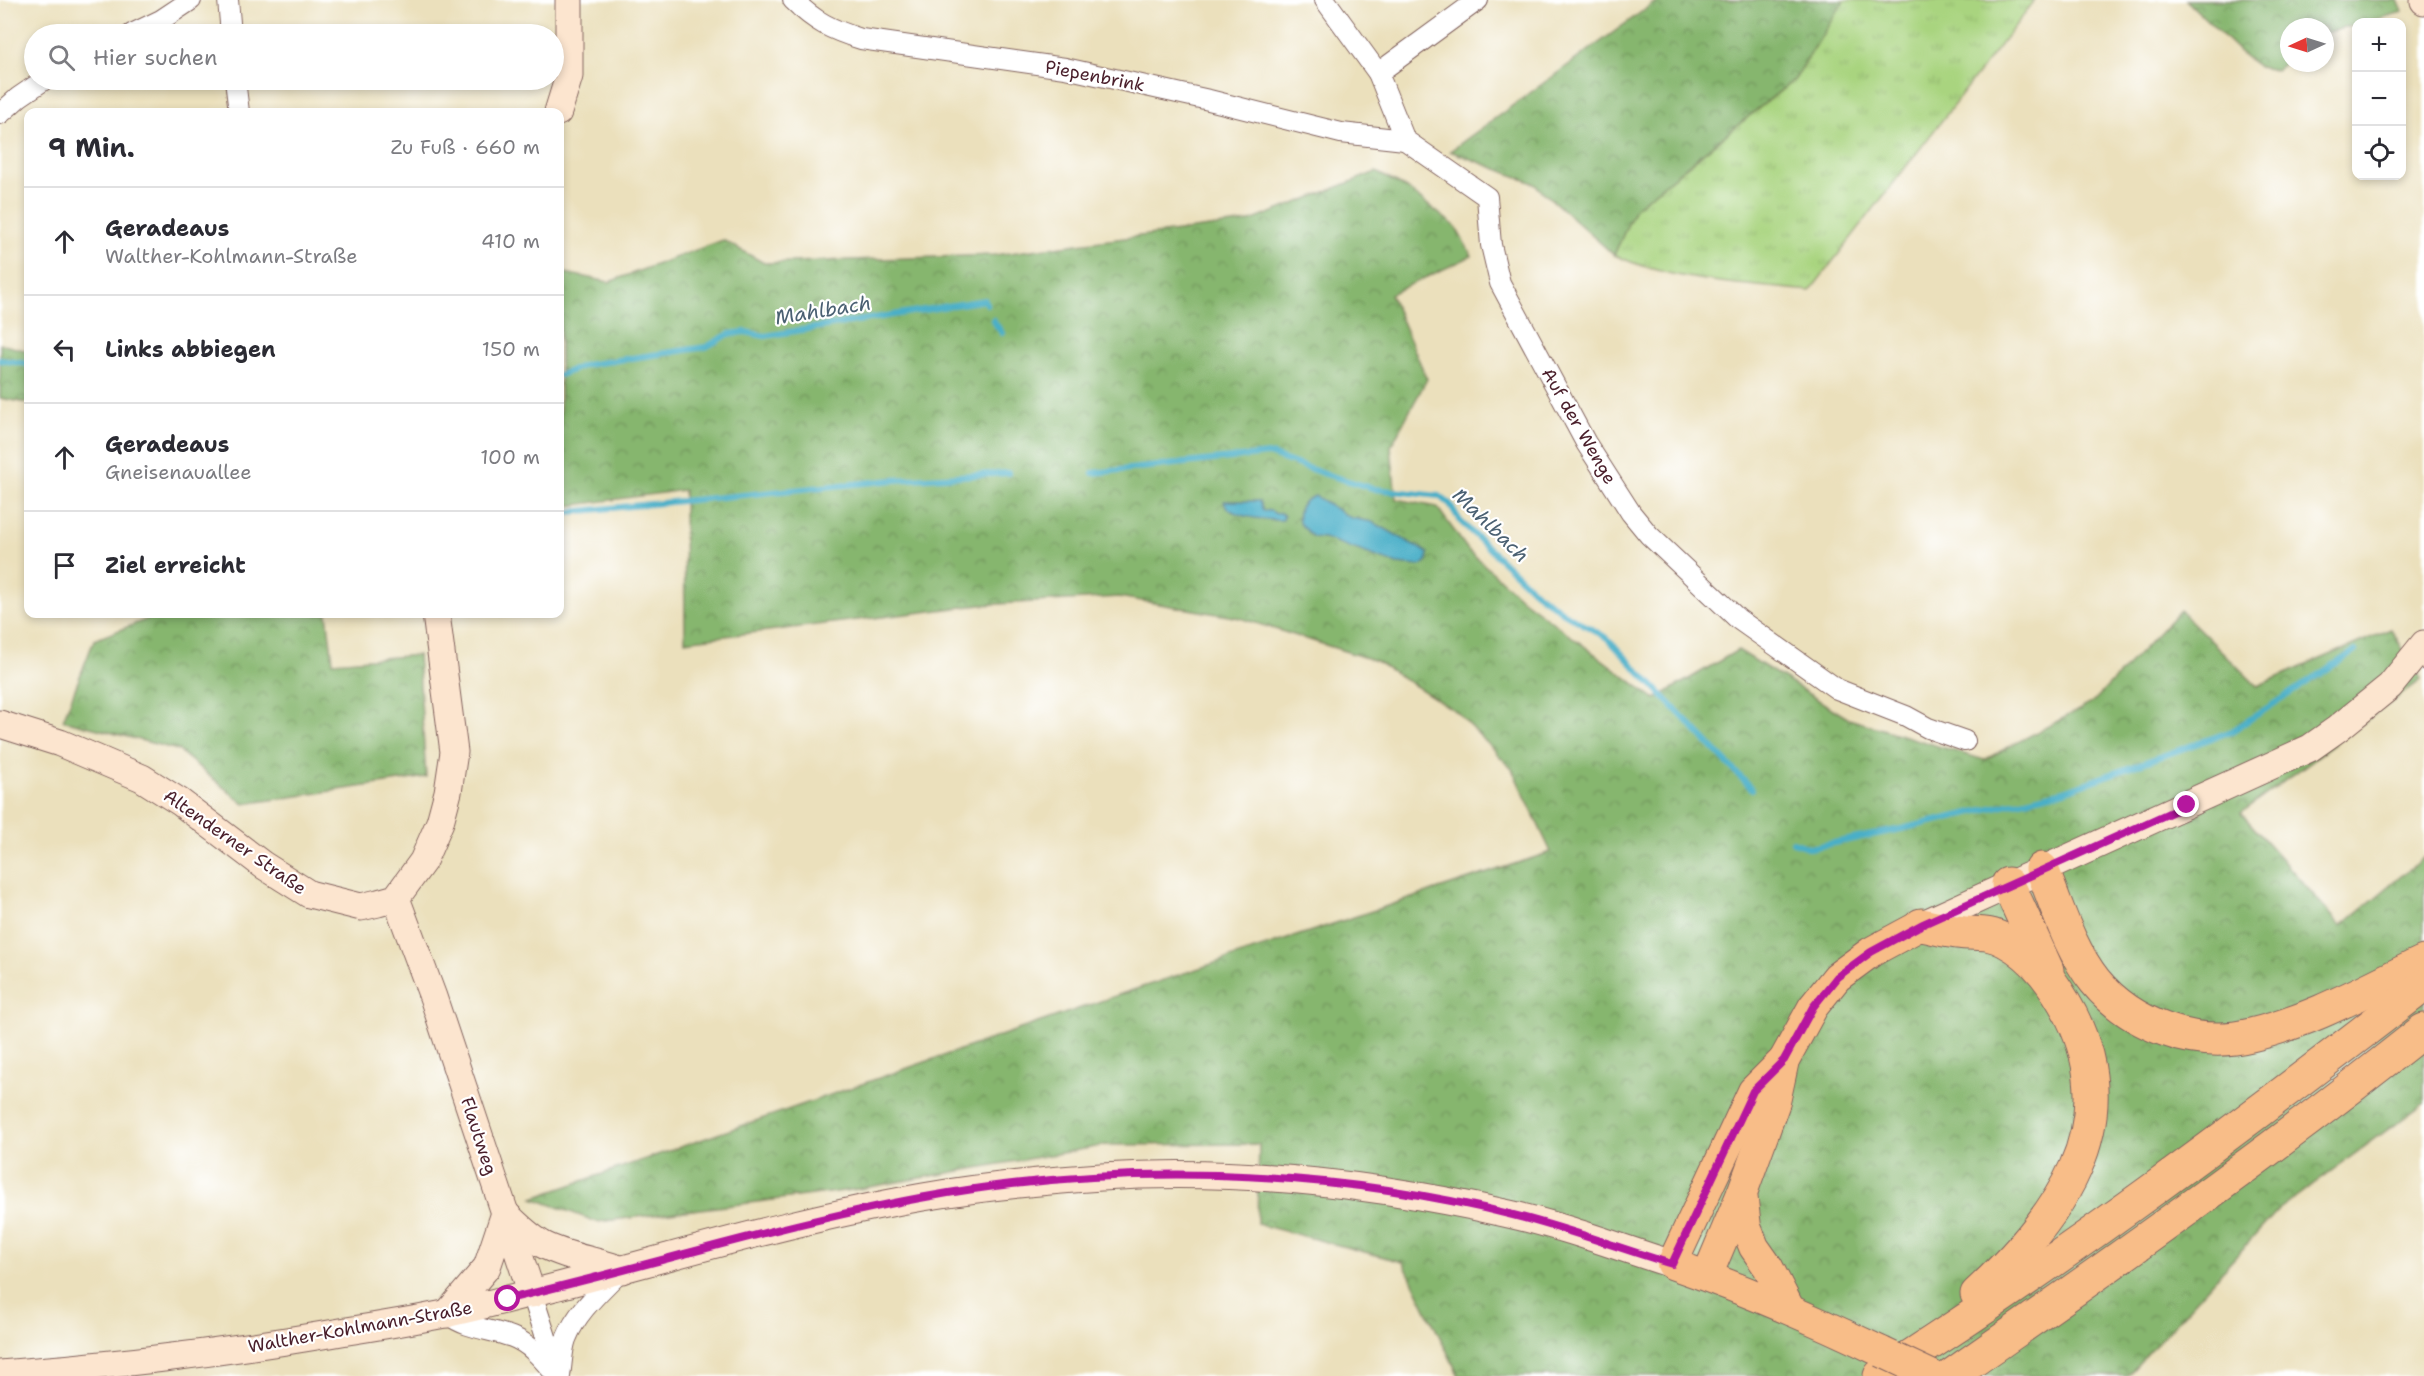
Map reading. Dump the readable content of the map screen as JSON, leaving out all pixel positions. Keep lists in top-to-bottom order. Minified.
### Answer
{"streets":{"main road":["Altenderner Straße","Flautweg","Walther-Kohlmann-Straße"],"street":["Piepenbrink","Auf der Wenge"]},"crossings":[["Piepenbrink","Auf der Wenge"],["Altenderner Straße","Flautweg"],["Flautweg","Walther-Kohlmann-Straße"]],"water":["Mahlbach"],"north":"left","page":{"map_buttons":["+","−"],"search":"Hier suchen","heading":["9 Min.","Zu Fuß · 660 m"],"list":[["Geradeaus","Walther-Kohlmann-Straße","410 m"],["Links abbiegen","150 m"],["Geradeaus","Gneisenauallee","100 m"],"Ziel erreicht"]}}
